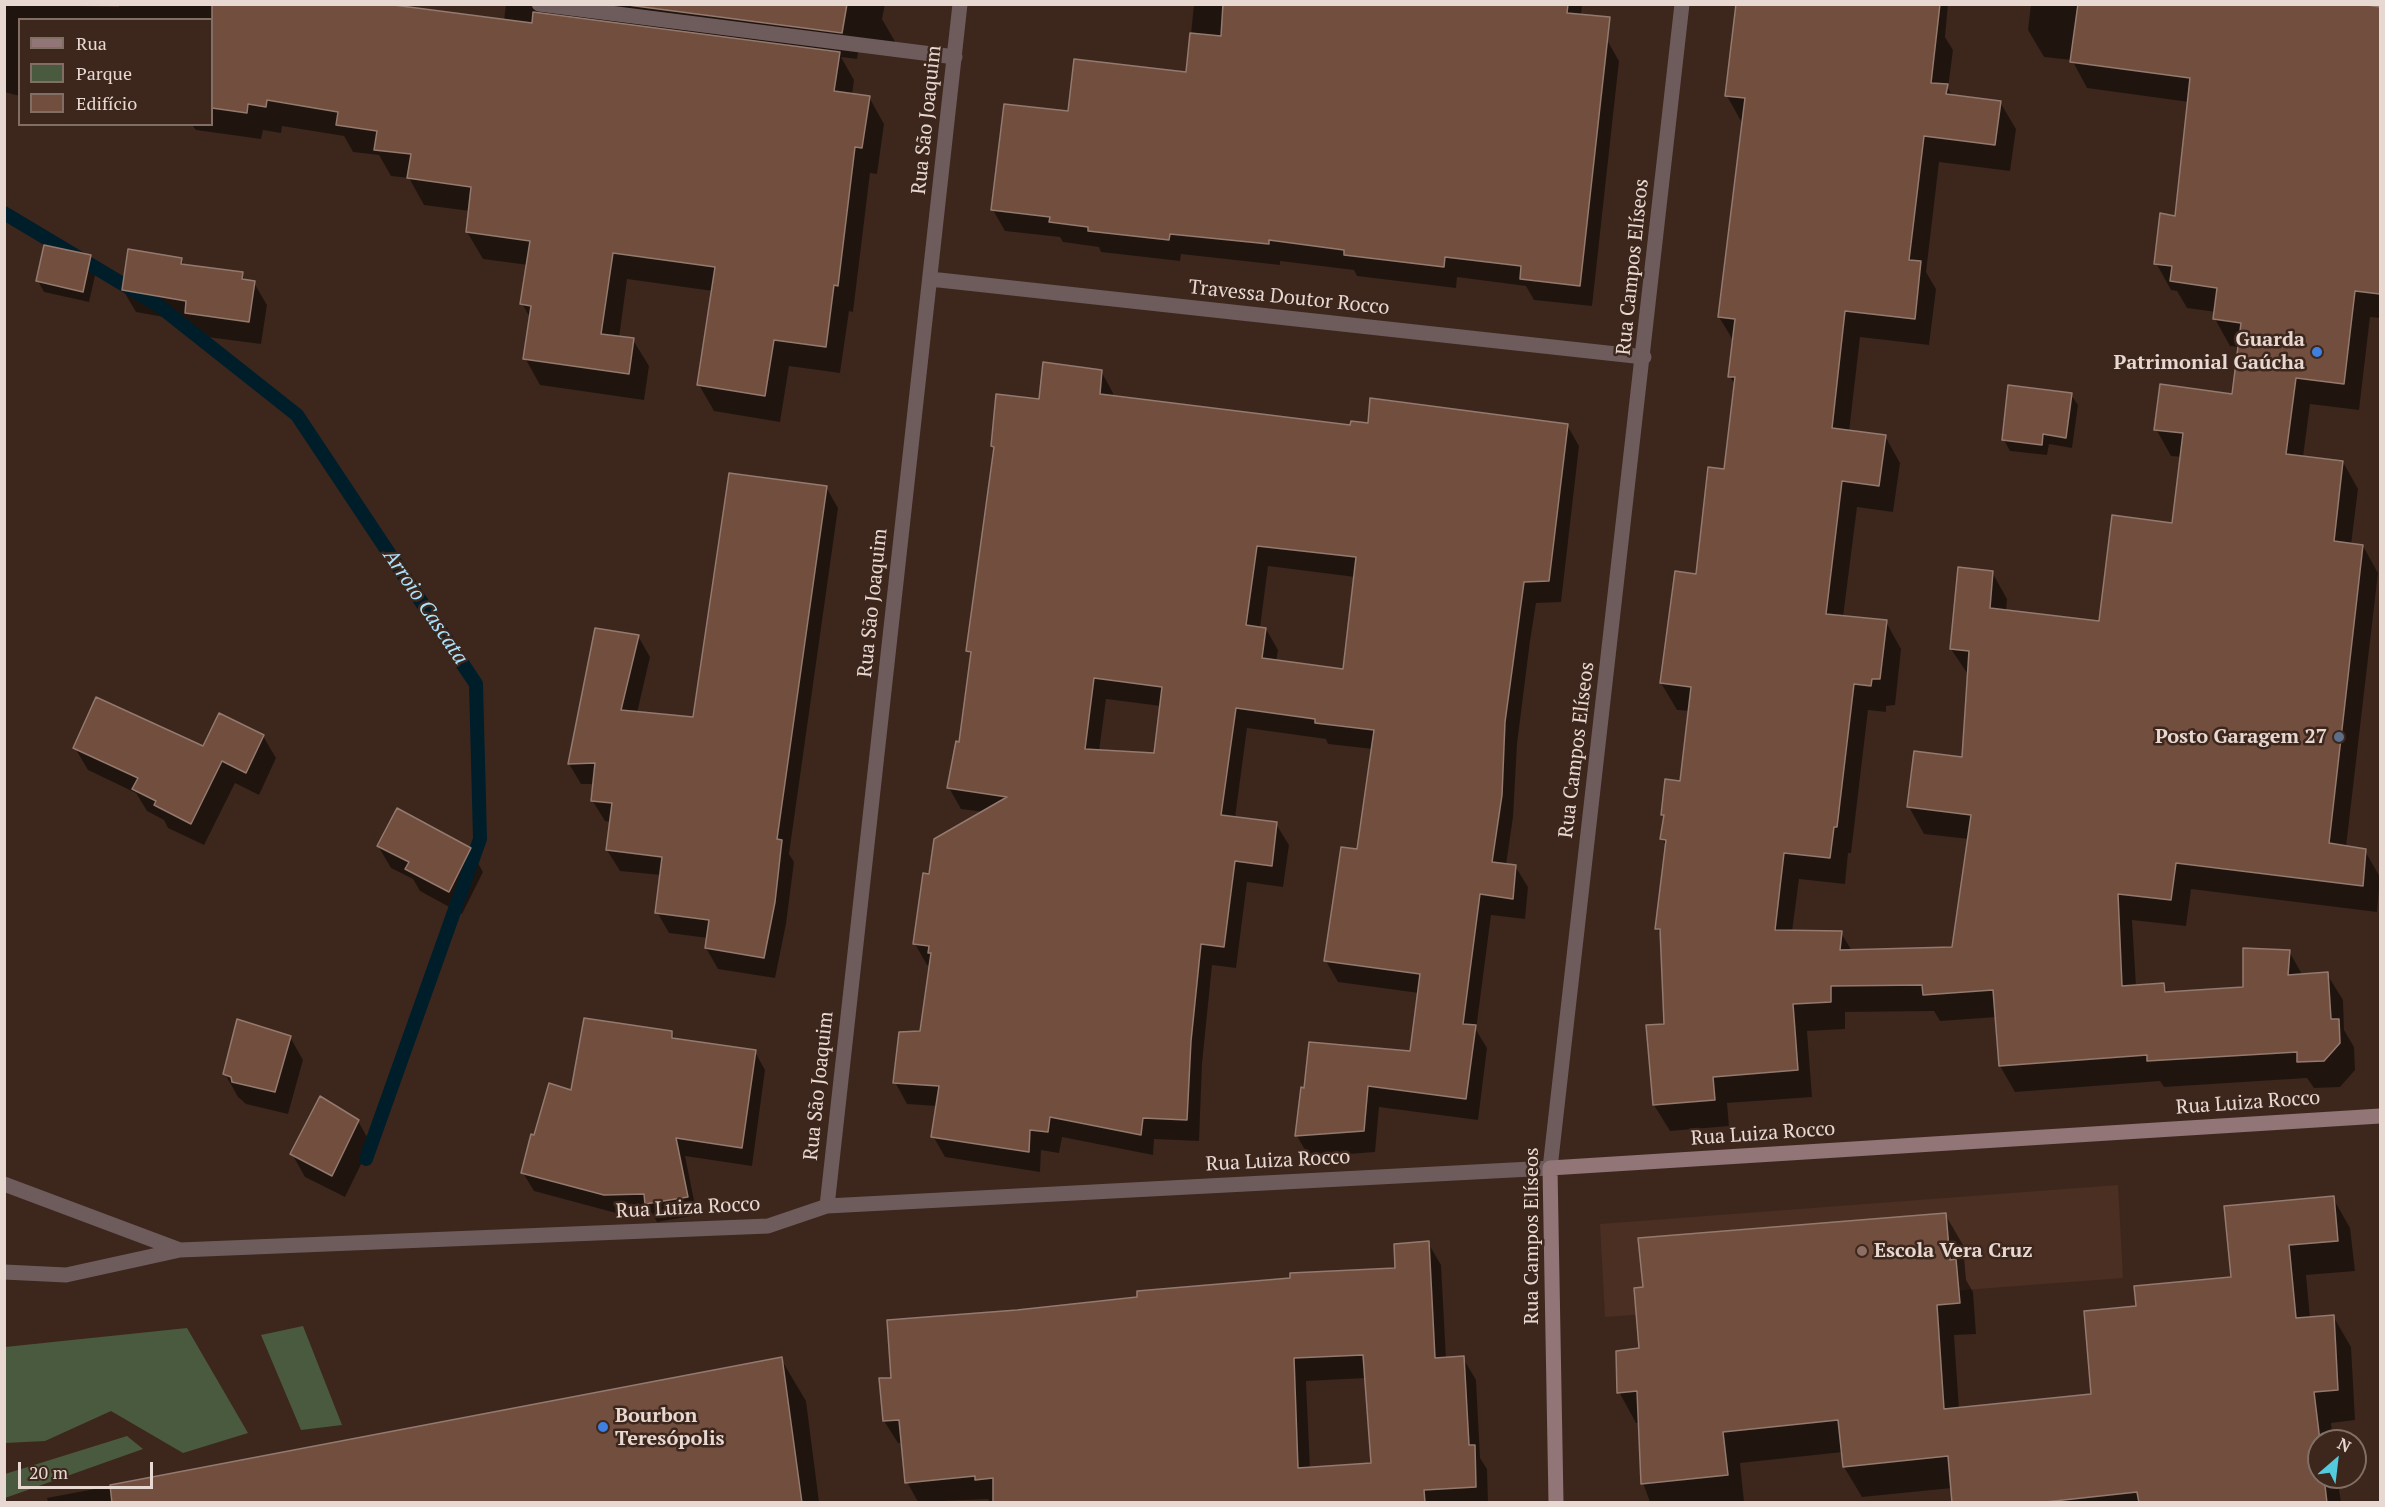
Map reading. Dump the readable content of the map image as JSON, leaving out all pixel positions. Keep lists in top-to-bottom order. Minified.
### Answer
{"streets":{"street":["Rua São Joaquim","Rua Campos Elíseos","Travessa Doutor Rocco","Rua Luiza Rocco"]},"crossings":[["Rua São Joaquim","Travessa Doutor Rocco"],["Rua São Joaquim","Rua Luiza Rocco"],["Rua Campos Elíseos","Travessa Doutor Rocco"],["Rua Campos Elíseos","Rua Luiza Rocco"]],"water":["Arroio Cascata"],"places":["Guarda Patrimonial Gaúcha","Posto Garagem 27","Escola Vera Cruz","Bourbon Teresópolis"],"legend":["Rua","Parque","Edifício"],"scale_bar":"20 m","north":"top right"}
